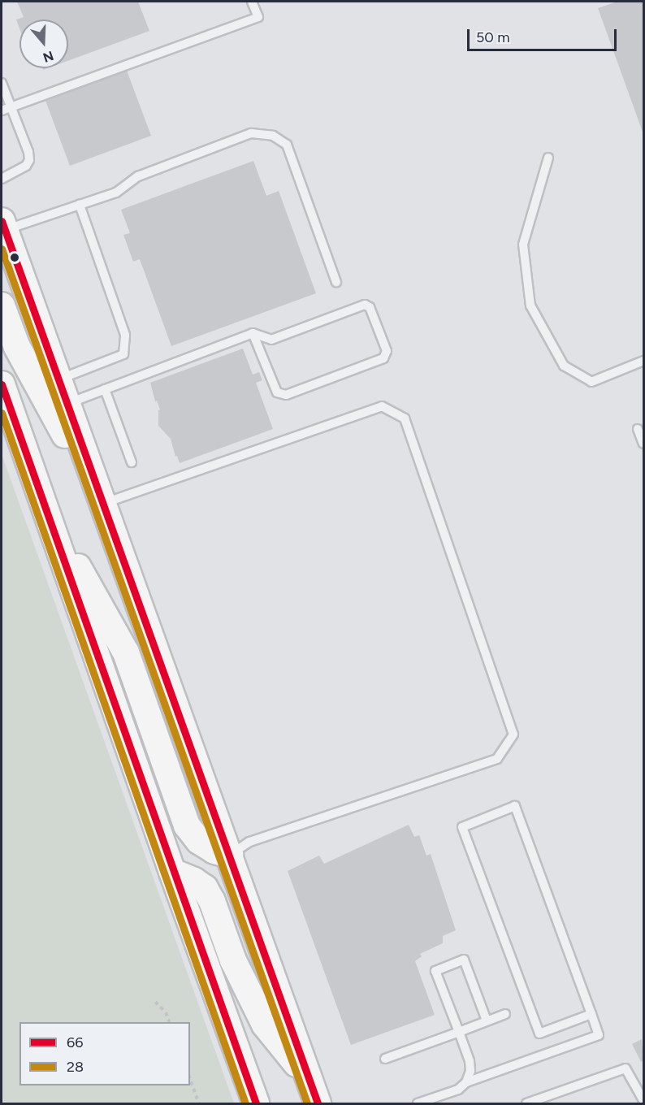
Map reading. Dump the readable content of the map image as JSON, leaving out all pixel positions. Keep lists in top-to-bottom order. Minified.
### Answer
{"lines":["transit line 66","transit line 28"],"legend":["66","28"],"scale_bar":"50 m","north":"bottom"}
